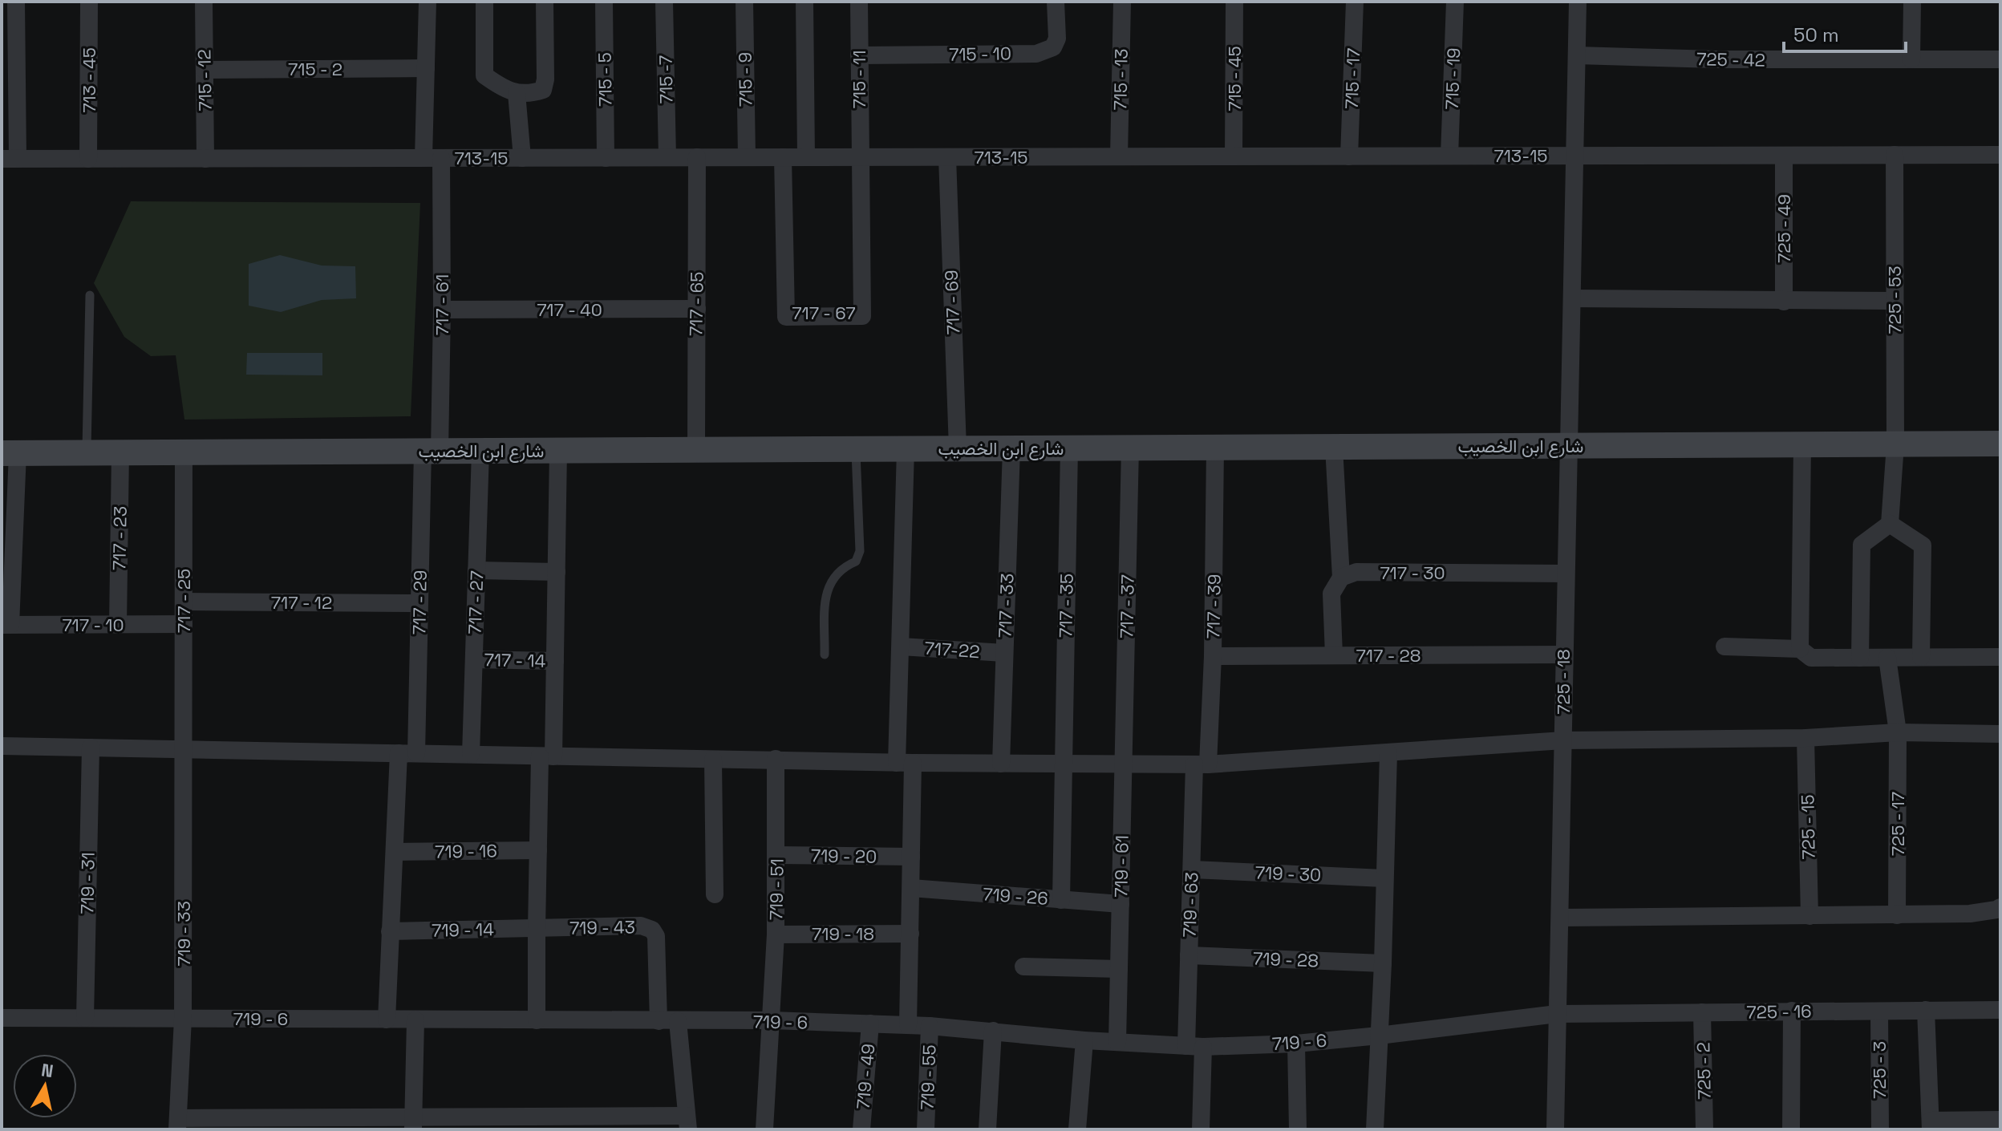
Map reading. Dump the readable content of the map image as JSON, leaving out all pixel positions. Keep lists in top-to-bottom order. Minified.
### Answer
{"streets":{"street":["715 - 10","725 - 42","715 - 2","715 - 45","715 - 17","715 - 19","715 - 5","715 -7","715 - 9","715 - 11","715 - 13","713 - 45","715 - 12","713-15","725 - 49","725 - 53","717 - 69","717 - 65","717 - 61","717 - 40","717 - 67","شارع ابن الخصيب","717 - 23","717 - 30","717 - 25","717 - 12","717 - 29","717 - 27","717 - 33","717 - 35","717 - 37","717 - 39","717 - 10","717-22","717 - 28","717 - 14","725 - 18","725 - 17","725 - 15","719 - 16","719 - 20","719 - 61","719 - 30","719 - 31","719 - 51","719 - 26","719 - 63","719 - 43","719 - 14","719 - 33","719 - 18","719 - 28","725 - 16","719 - 6","725 - 3","725 - 2","719 - 49","719 - 55"]},"crossings":[["715 - 10","715 - 11"],["725 - 42","725 - 18"],["715 - 2","715 - 12"],["715 - 45","713-15"],["715 - 17","713-15"],["715 - 19","713-15"],["715 - 5","713-15"],["715 -7","713-15"],["715 - 9","713-15"],["715 - 11","713-15"],["715 - 11","717 - 67"],["715 - 13","713-15"],["713 - 45","713-15"],["715 - 12","713-15"],["713-15","725 - 49"],["713-15","725 - 53"],["713-15","717 - 69"],["713-15","717 - 65"],["713-15","717 - 61"],["713-15","717 - 67"],["713-15","725 - 18"],["725 - 53","شارع ابن الخصيب"],["717 - 69","شارع ابن الخصيب"],["717 - 65","717 - 40"],["717 - 65","شارع ابن الخصيب"],["717 - 61","717 - 40"],["717 - 61","شارع ابن الخصيب"],["717 - 61","717 - 29"],["شارع ابن الخصيب","717 - 23"],["شارع ابن الخصيب","717 - 25"],["شارع ابن الخصيب","717 - 29"],["شارع ابن الخصيب","717 - 27"],["شارع ابن الخصيب","717 - 33"],["شارع ابن الخصيب","717 - 35"],["شارع ابن الخصيب","717 - 37"],["شارع ابن الخصيب","717 - 39"],["شارع ابن الخصيب","725 - 18"],["717 - 23","717 - 10"],["717 - 30","725 - 18"],["717 - 25","717 - 12"],["717 - 25","717 - 10"],["717 - 25","719 - 33"],["717 - 12","717 - 29"],["717 - 29","719 - 16"],["717 - 29","719 - 14"],["717 - 29","719 - 6"],["717 - 27","717 - 14"],["717 - 33","717-22"],["717 - 35","719 - 26"],["717 - 37","719 - 61"],["717 - 39","717 - 28"],["717 - 39","719 - 63"],["717 - 28","725 - 18"],["725 - 18","725 - 16"],["725 - 18","719 - 6"],["719 - 20","719 - 51"],["719 - 61","719 - 26"],["719 - 61","719 - 6"],["719 - 30","719 - 63"],["719 - 31","719 - 6"],["719 - 51","719 - 18"],["719 - 51","719 - 6"],["719 - 63","719 - 28"],["719 - 63","719 - 6"],["719 - 43","719 - 14"],["719 - 43","719 - 6"],["719 - 33","719 - 6"],["725 - 16","719 - 6"],["725 - 16","725 - 3"],["725 - 16","725 - 2"],["719 - 6","719 - 49"],["719 - 6","719 - 55"]],"scale_bar":"50 m","north":"top"}
